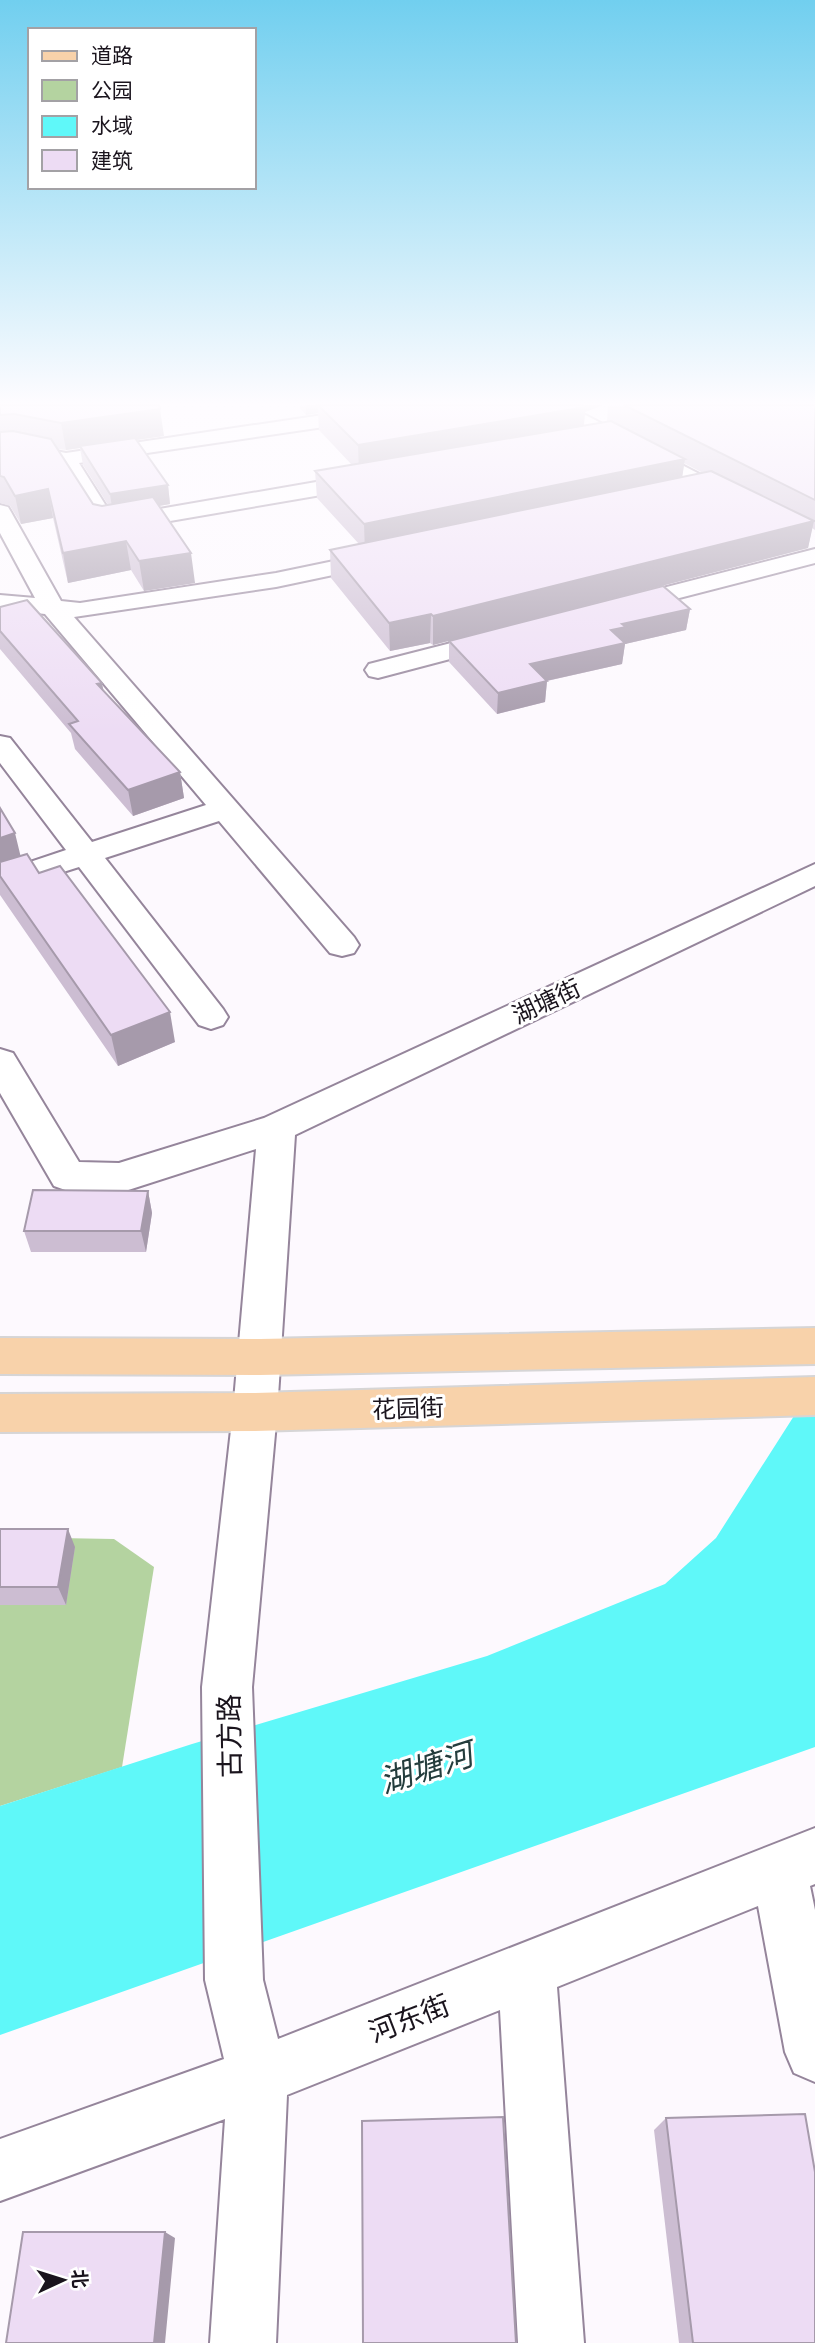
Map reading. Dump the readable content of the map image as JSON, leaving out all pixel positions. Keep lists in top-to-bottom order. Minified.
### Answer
{"streets":{"main road":["花园街"],"street":["湖塘街","古方路","河东街"]},"crossings":[["湖塘街","古方路"],["花园街","古方路"],["古方路","河东街"]],"water":["湖塘河"],"legend":["道路","公园","水域","建筑"],"north":"right"}
